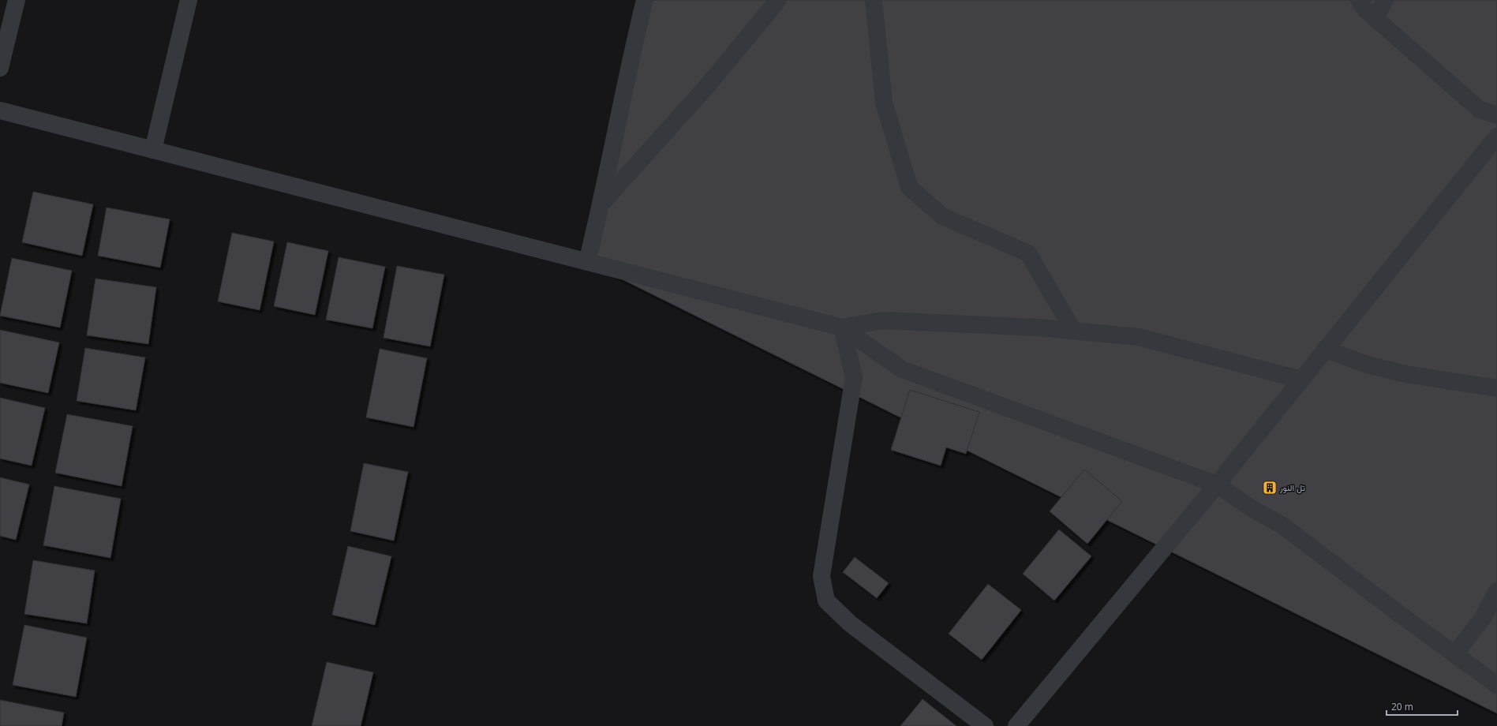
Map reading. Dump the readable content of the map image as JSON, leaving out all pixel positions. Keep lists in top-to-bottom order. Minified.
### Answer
{"places":{"building":["تل النور"]},"scale_bar":"20 m"}
